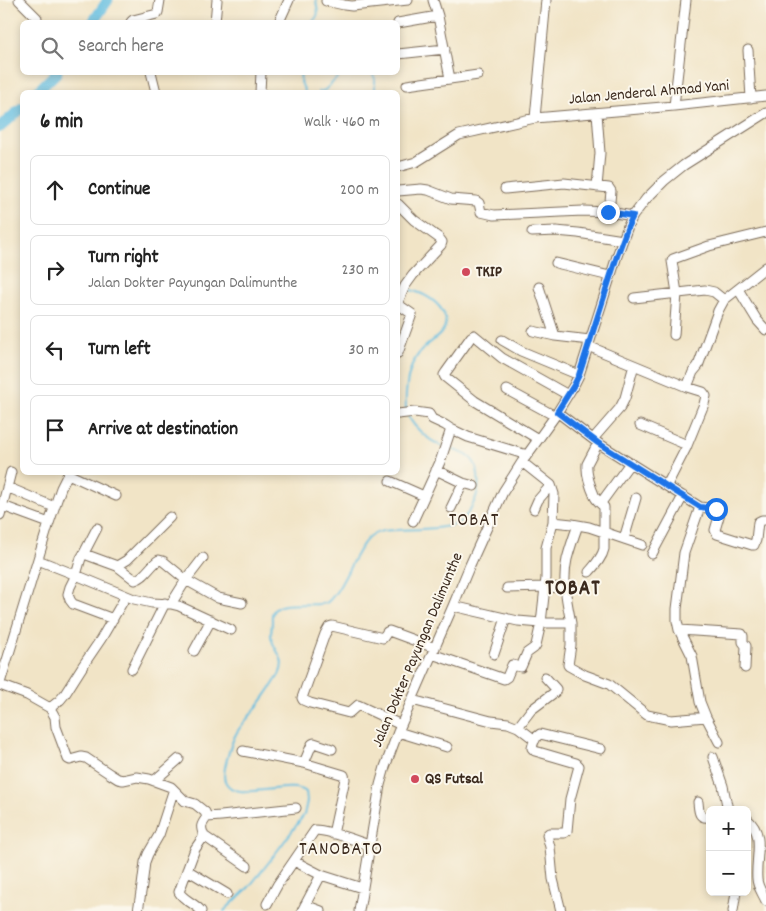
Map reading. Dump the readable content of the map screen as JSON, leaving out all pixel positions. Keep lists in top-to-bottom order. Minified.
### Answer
{"streets":{"street":["Jalan Jenderal Ahmad Yani","Jalan Dokter Payungan Dalimunthe"]},"districts":["TOBAT","TOBAT","TANOBATO"],"places":["TKIP","QS Futsal"],"page":{"search":"Search here","heading":["6 min","Walk · 460 m"],"list":[["Continue","200 m"],["Turn right","Jalan Dokter Payungan Dalimunthe","230 m"],["Turn left","30 m"],"Arrive at destination"],"map_buttons":["+","−"]}}
